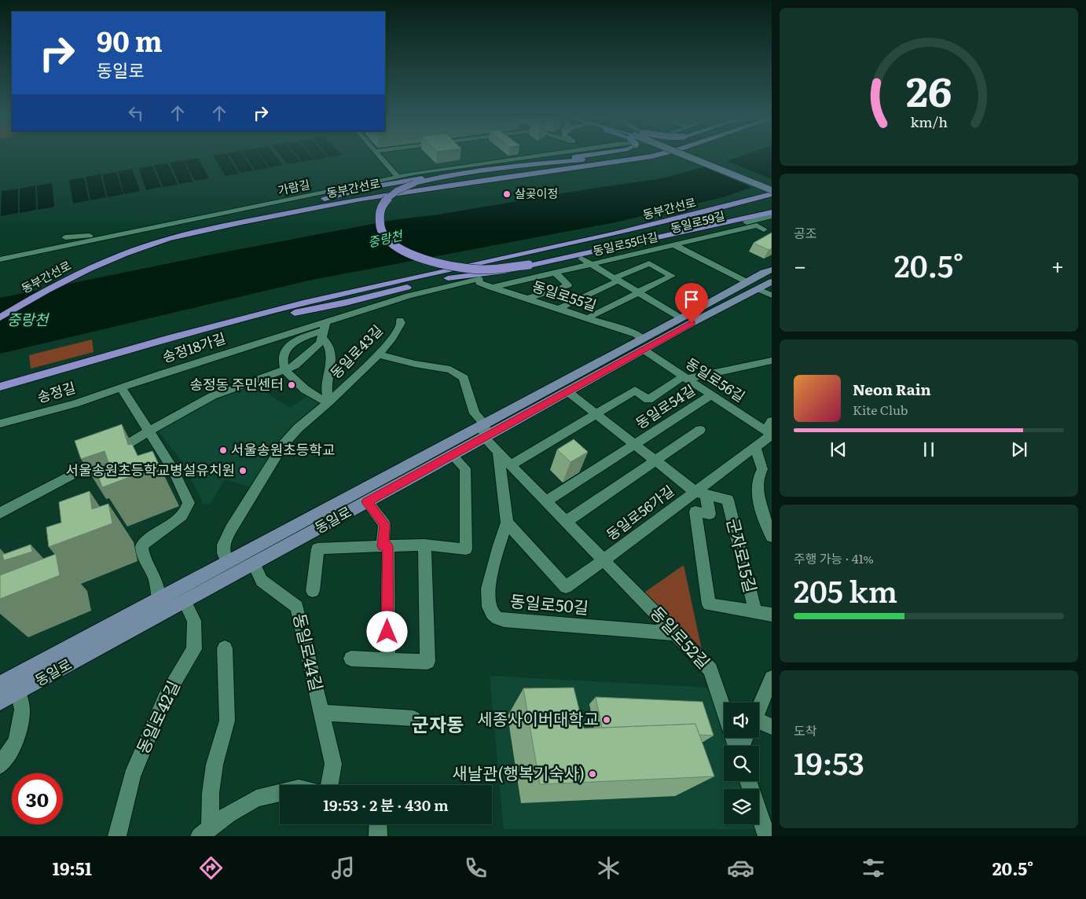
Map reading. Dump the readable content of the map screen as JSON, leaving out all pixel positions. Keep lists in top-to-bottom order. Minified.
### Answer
{"streets":{"highway":["동부간선로"],"main road":["동일로"],"street":["가람길","동일로59길","동일로55다길","동일로55길","송정18가길","동일로43길","동일로56길","송정길","동일로54길","동일로56가길","군자로15길","동일로50길","동일로52길","동일로44길","동일로42길"]},"crossings":[["동일로59길","동일로55다길"],["동일로59길","동일로"],["동일로55다길","동일로55길"],["동일로55길","송정18가길"],["동일로55길","동일로56길"],["동일로55길","동일로"],["송정18가길","동일로43길"],["송정18가길","송정길"],["동일로43길","동일로"],["동일로56길","동일로54길"],["동일로56길","동일로56가길"],["동일로56길","동일로"],["동일로54길","동일로56가길"],["동일로54길","동일로"],["동일로54길","군자로15길"],["동일로56가길","군자로15길"],["동일로56가길","동일로50길"],["동일로56가길","동일로52길"],["동일로","동일로52길"],["동일로","동일로44길"],["동일로","동일로42길"],["동일로50길","동일로52길"]],"districts":["군자동"],"water":["중랑천"],"places":["살곶이정","송정동 주민센터","서울송원초등학교","서울송원초등학교병설유치원","세종사이버대학교","새날관(행복기숙사)"],"page":{"turn":["90 m","동일로"],"tile":["공조",["주행 가능 · 41%","205 km"],["도착","19:53"]],"heat":["−","20.5°","+"],"song":["Neon Rain","Kite Club"],"limit":"30","trip":"19:53 · 2 분 · 430 m","tabs":["19:51","20.5°"],"gauge":["26","km/h"]}}
